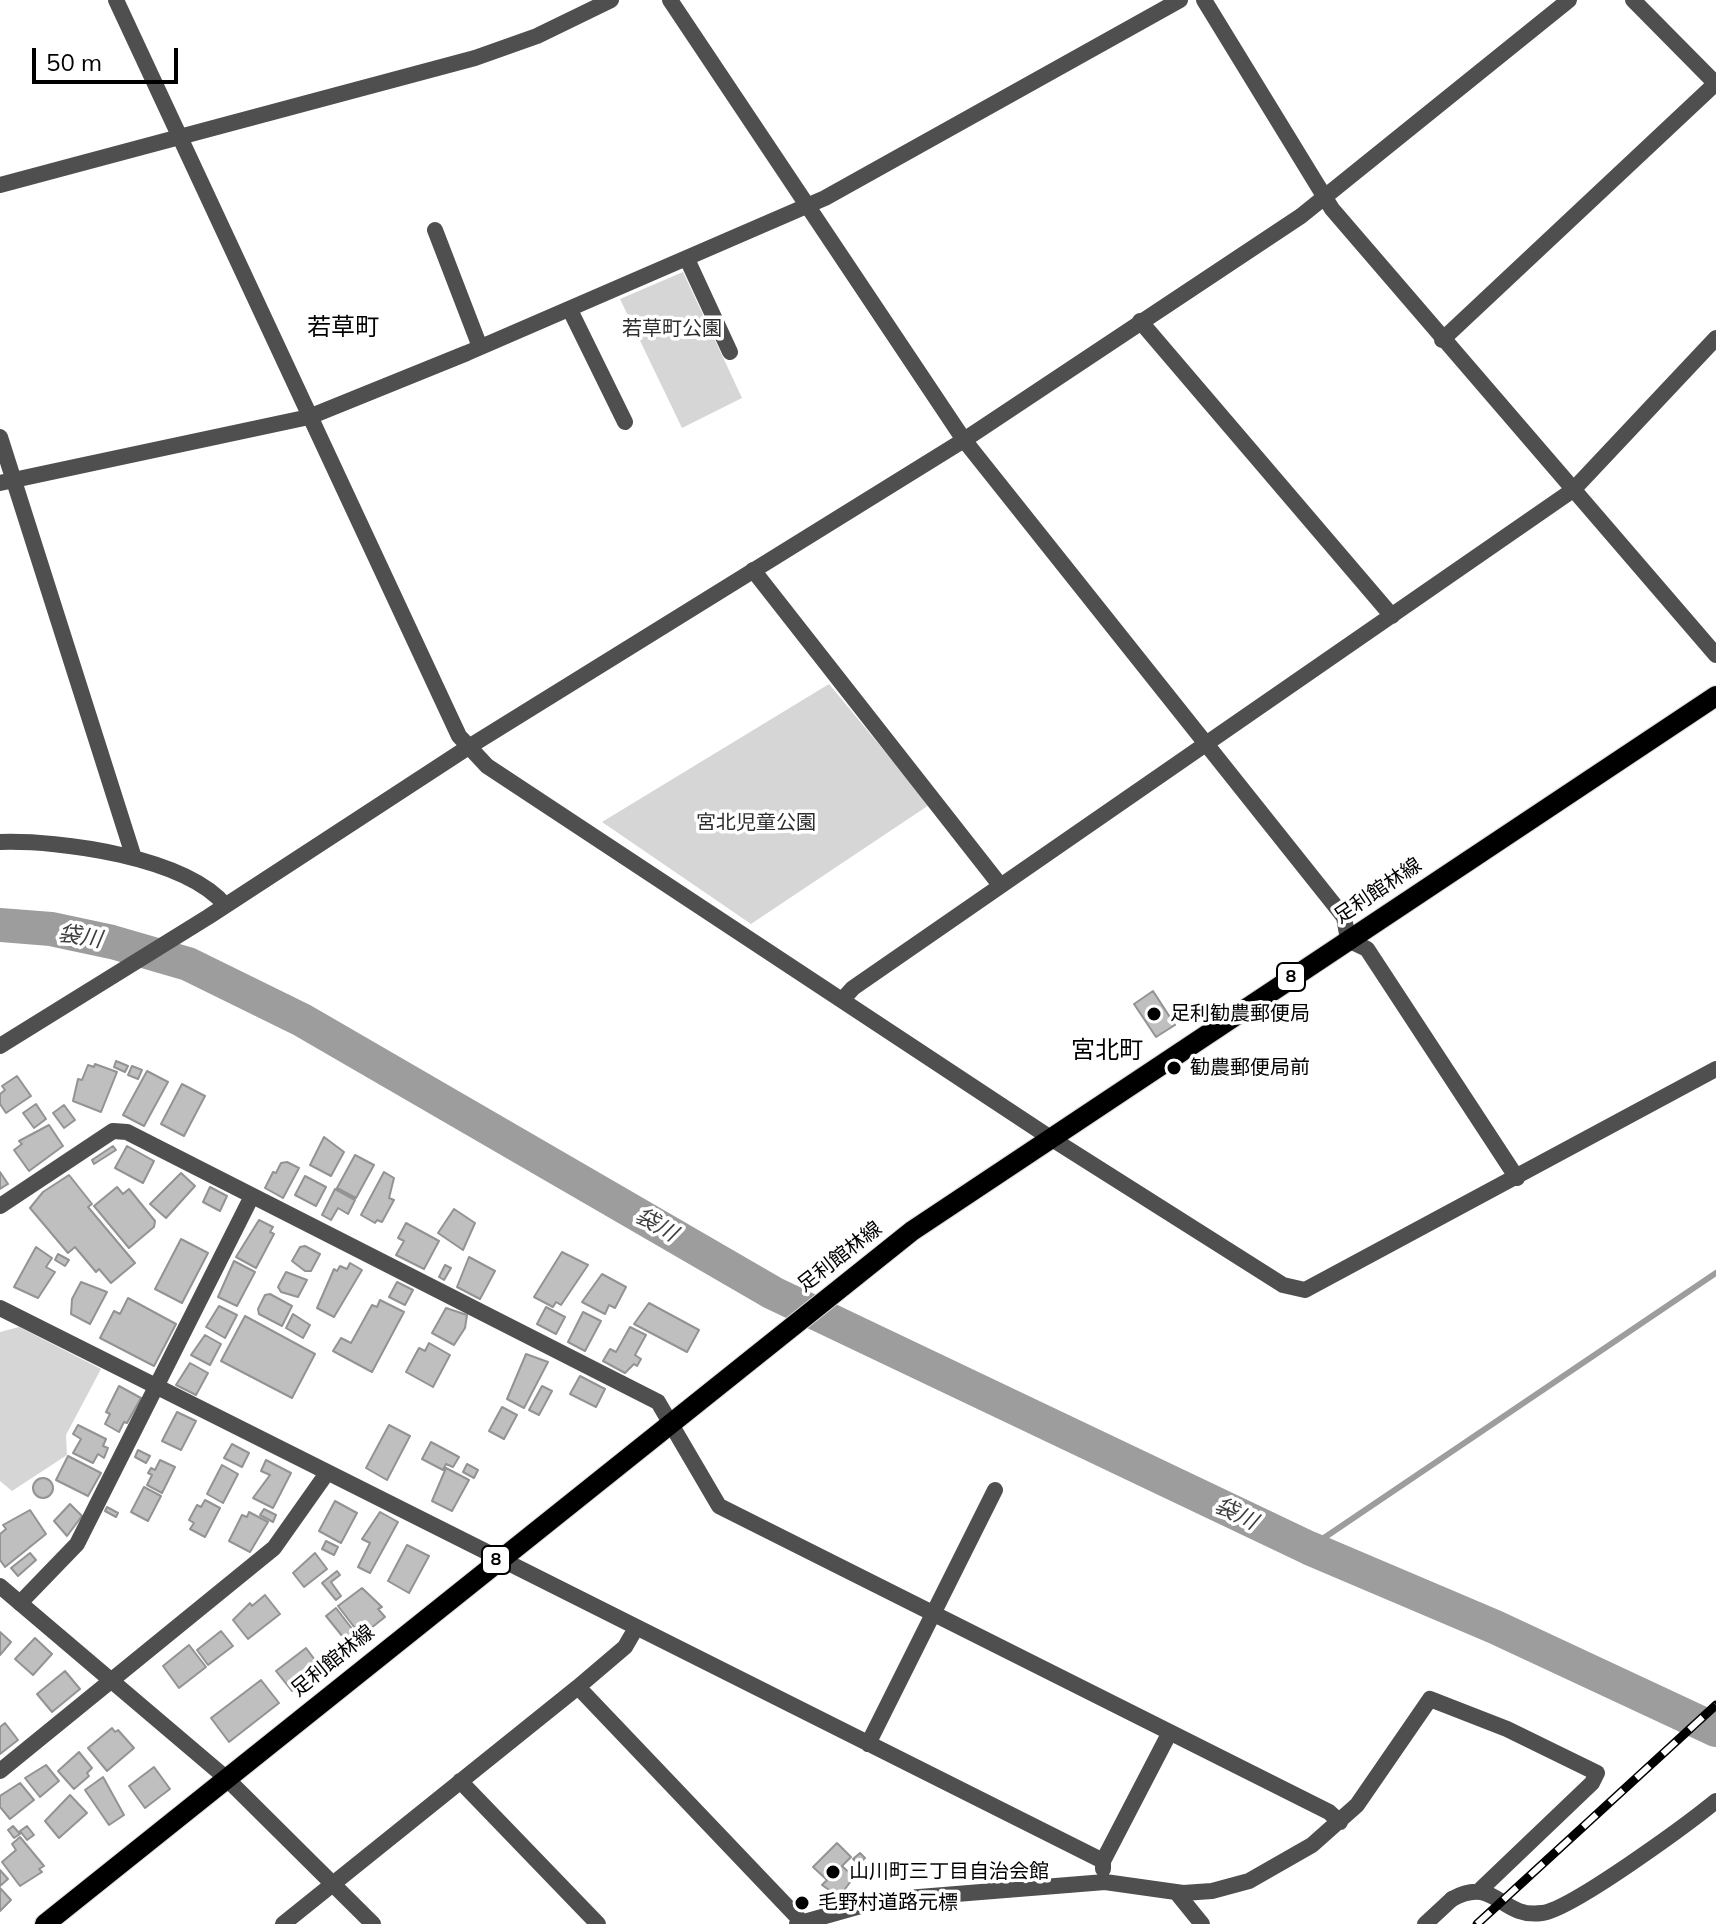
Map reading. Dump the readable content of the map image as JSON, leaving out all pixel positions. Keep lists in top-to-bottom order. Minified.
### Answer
{"streets":{"main road":["足利館林線","8"]},"districts":["若草町","宮北町"],"water":["袋川"],"parks":["若草町公園","宮北児童公園"],"places":["足利勧農郵便局","勧農郵便局前","山川町三丁目自治会館","毛野村道路元標"],"scale_bar":"50 m"}
